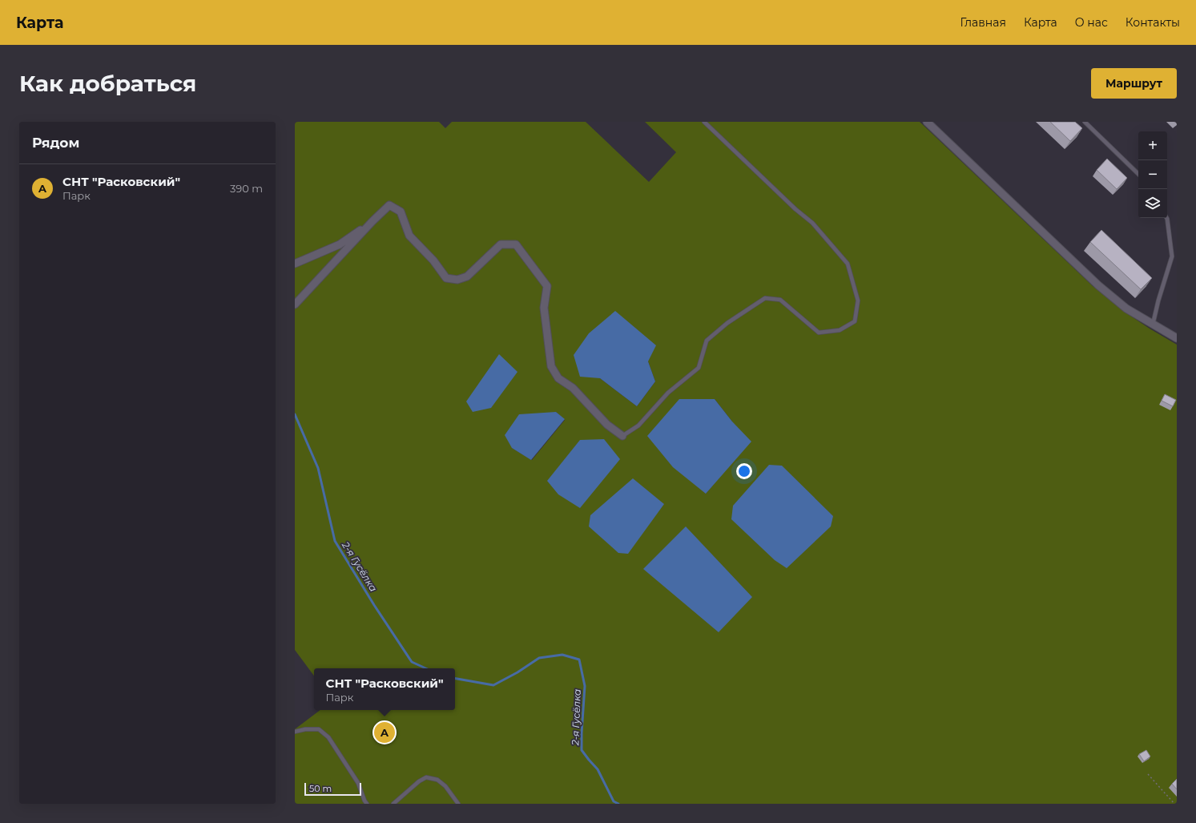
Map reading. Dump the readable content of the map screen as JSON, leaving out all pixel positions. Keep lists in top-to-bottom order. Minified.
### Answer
{"water":["2-я Гусёлка"],"scale_bar":"50 m","page":{"header":"Карта","nav":["Главная","Карта","О нас","Контакты"],"buttons":"Маршрут","title":"Как добраться","heading":"Рядом","map_buttons":["+","−"],"list":[{"mark":"A","name":"СНТ \"Расковский\"","note":"Парк","value":"390 m"}],"popup":["СНТ \"Расковский\"","Парк"],"pins":"A","scale":"50 m"}}
